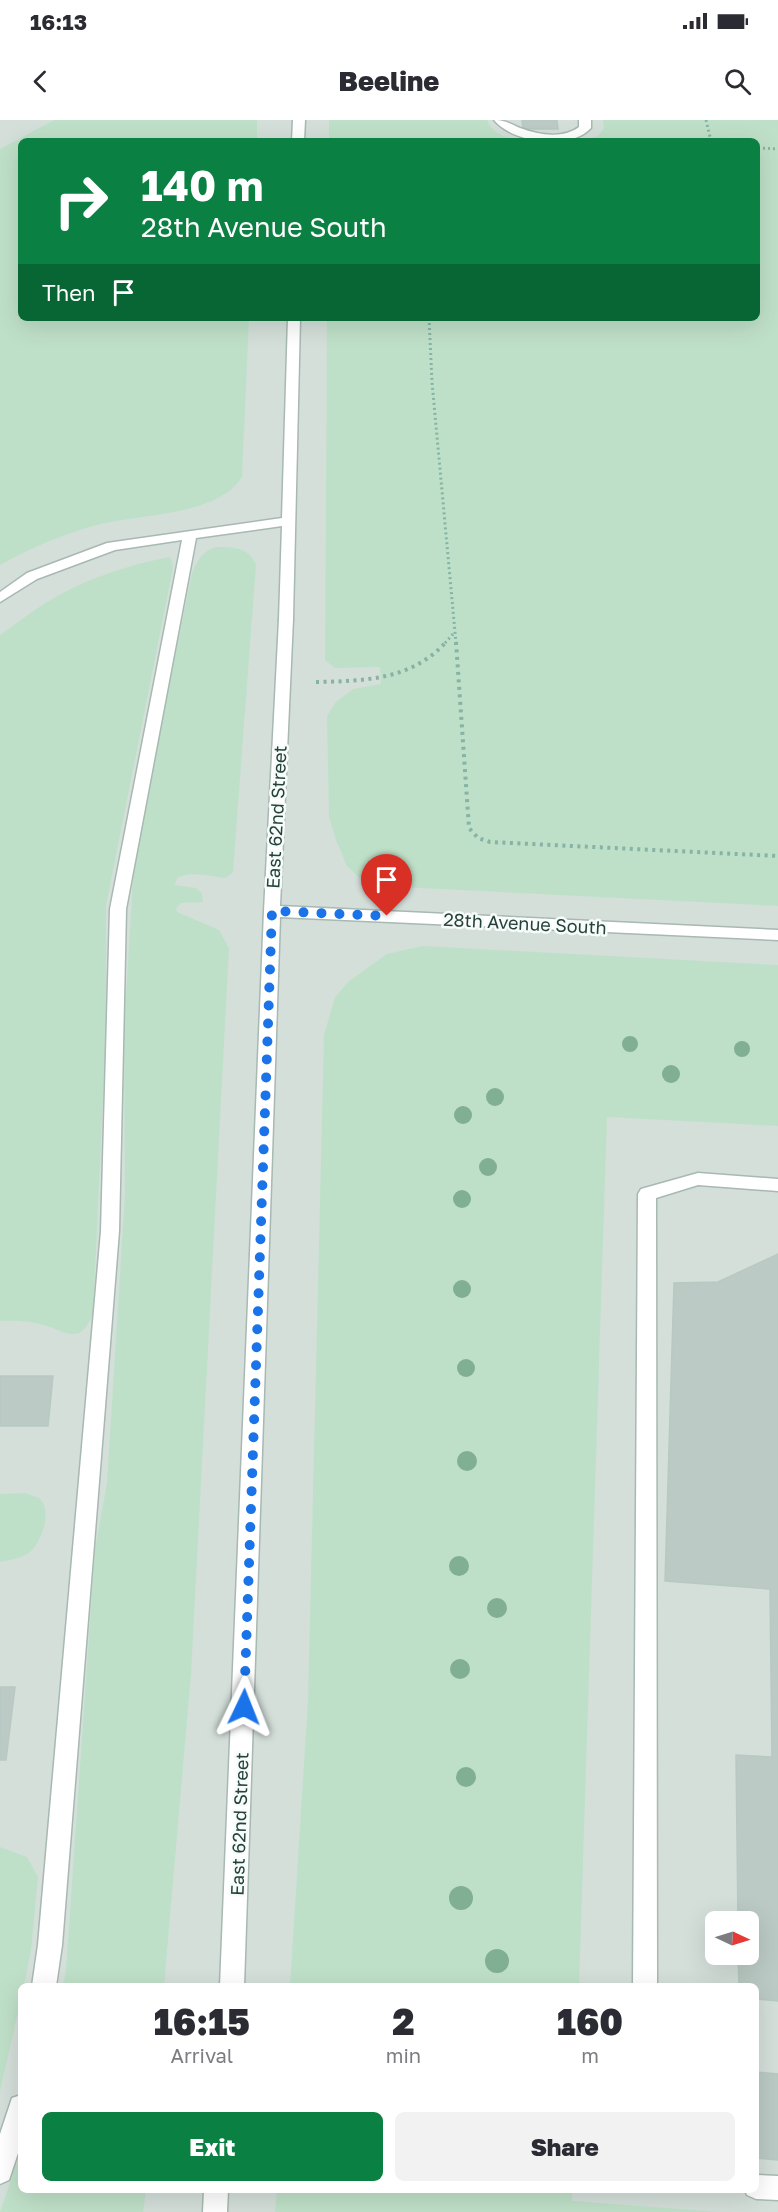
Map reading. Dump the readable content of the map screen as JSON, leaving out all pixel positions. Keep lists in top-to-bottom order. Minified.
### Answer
{"streets":{"street":["East 62nd Street","28th Avenue South"]},"crossings":[["East 62nd Street","28th Avenue South"]],"north":"right","page":{"status":"16:13","header":"Beeline","turn":["140 m","28th Avenue South"],"then":"Then","eta":["16:15","Arrival","2","min","160","m"],"buttons":["Exit","Share"]}}
